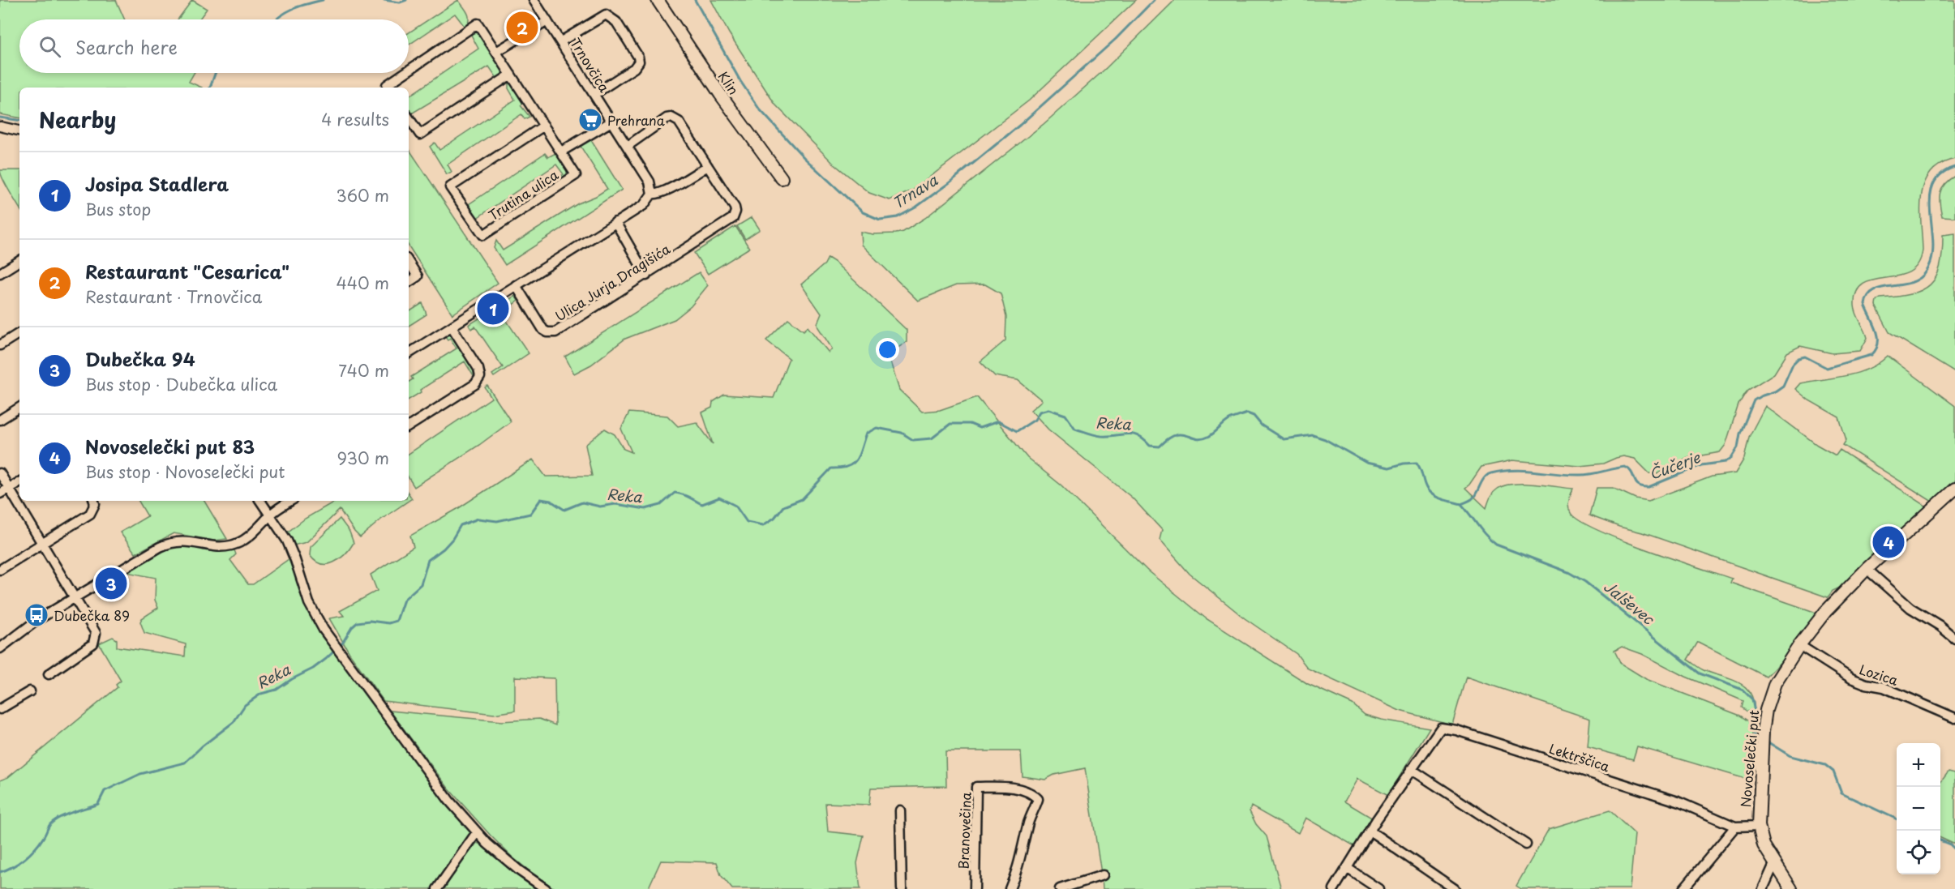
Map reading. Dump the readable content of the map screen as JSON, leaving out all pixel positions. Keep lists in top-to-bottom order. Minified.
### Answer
{"streets":{"street":["Trnovčica","Klin","Trutina ulica","Ulica Jurja Dragišića","Lozica","Lektrščica","Novoselečki put","Branovečina"]},"crossings":[["Lozica","Novoselečki put"],["Lektrščica","Novoselečki put"]],"water":["Trnava","Reka","Čučerje","Jalševec"],"places":{"supermarket":["Prehrana"],"bus stop":["Dubečka 89"]},"page":{"pins":["2","1","4","3"],"search":"Search here","heading":["Nearby","4 results"],"list":[{"mark":"1","name":"Josipa Stadlera","note":"Bus stop","value":"360 m"},{"mark":"2","name":"Restaurant \"Cesarica\"","note":"Restaurant · Trnovčica","value":"440 m"},{"mark":"3","name":"Dubečka 94","note":"Bus stop · Dubečka ulica","value":"740 m"},{"mark":"4","name":"Novoselečki put 83","note":"Bus stop · Novoselečki put","value":"930 m"}],"map_buttons":["+","−"]}}
